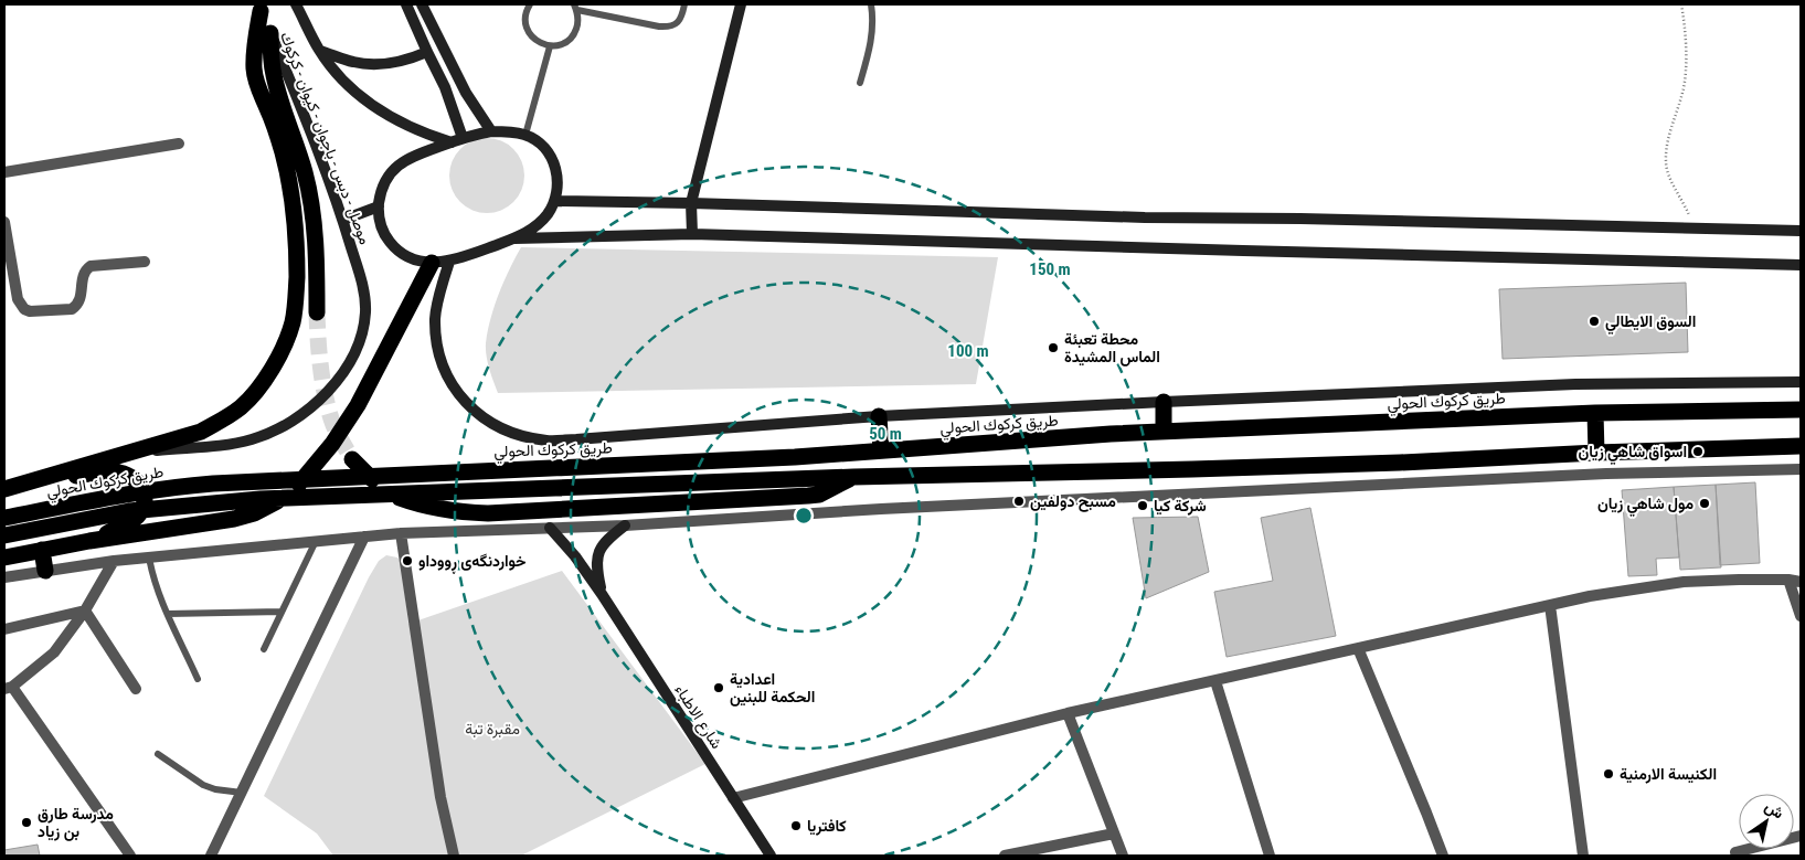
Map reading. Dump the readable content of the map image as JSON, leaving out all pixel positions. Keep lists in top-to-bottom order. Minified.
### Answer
{"streets":{"highway":["طريق كركوك الحولي"],"main road":["موصل - دبس - باجوان - كيوان - كركوك","شارع الاطباء"]},"parks":["مقبرة تبة"],"places":["السوق الايطالي","محطة تعبئة الماس المشيدة","اسواق شاهي زيان","مسبح دولفين","مول شاهي زيان","شركة كيا","خواردنگەی ڕووداو","اعدادية الحكمة للبنين","الكنيسة الارمنية","مدرسة طارق بن زياد","کافتریا"],"north":"top right","rings":["150 m","100 m","50 m"]}
